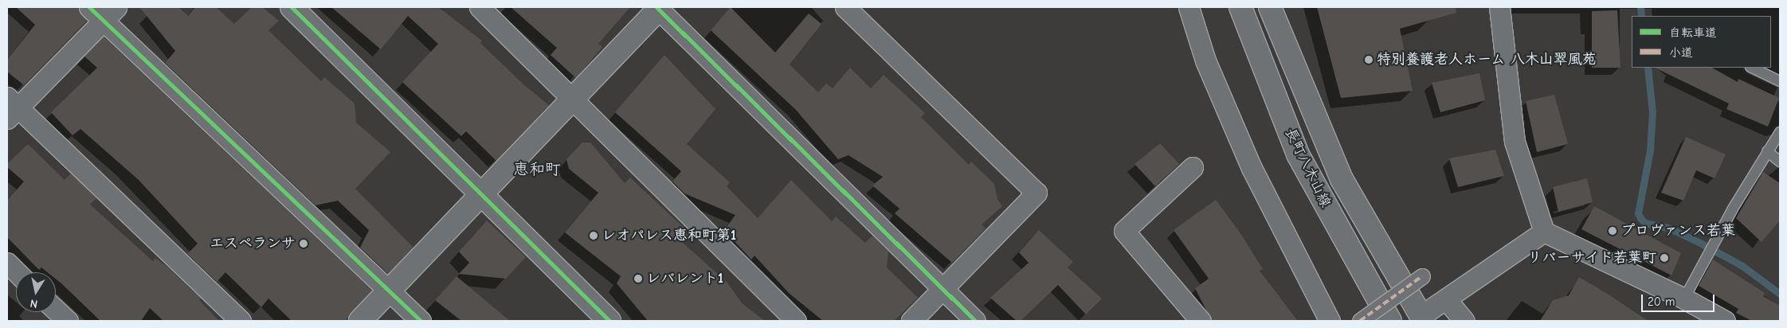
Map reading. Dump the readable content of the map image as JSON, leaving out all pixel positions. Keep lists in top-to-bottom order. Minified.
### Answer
{"streets":{"street":["長町八木山線"]},"districts":["恵和町"],"places":["特別養護老人ホーム 八木山翠風苑","プロヴァンス若葉","レオパレス恵和町第1","エスペランサ","リバーサイド若葉町","レバレント1"],"legend":["自転車道","小道"],"scale_bar":"20 m","north":"bottom"}
